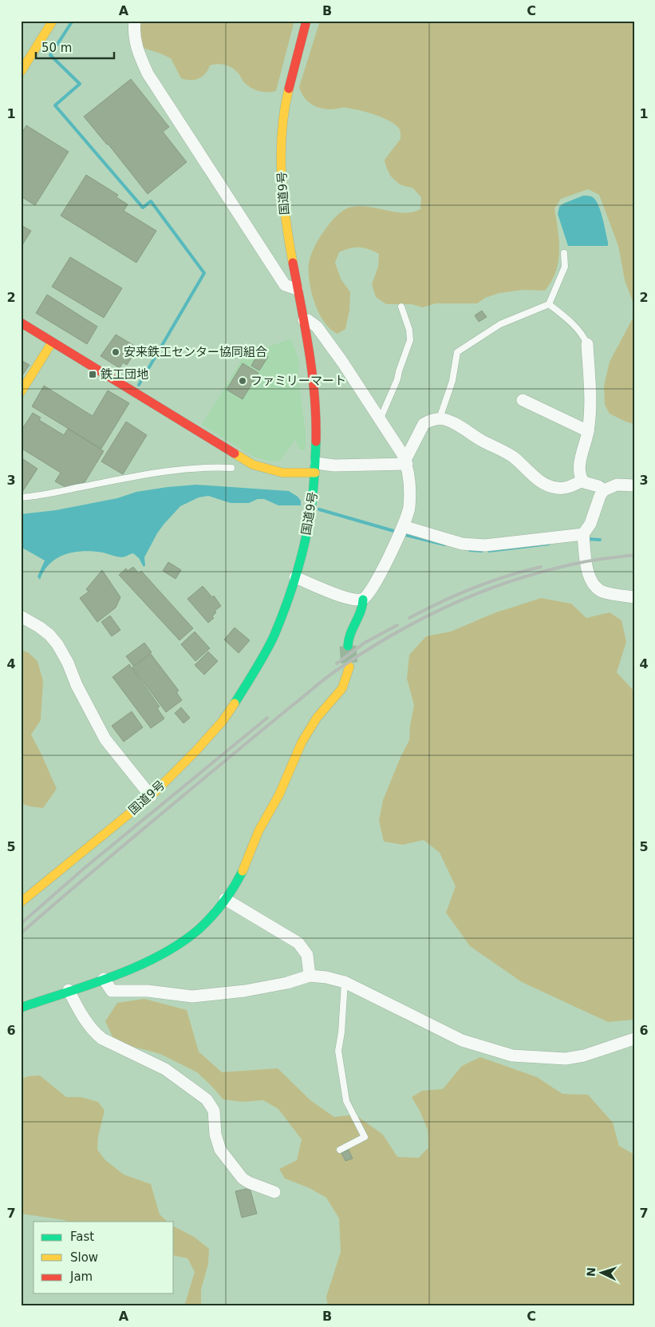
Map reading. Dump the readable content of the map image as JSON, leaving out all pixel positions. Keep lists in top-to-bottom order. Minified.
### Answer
{"streets":{"main road":["国道9号"]},"places":{"other":["安来鉄工センター協同組合","ファミリーマート"],"transit":["鉄工団地"]},"legend":["Fast","Slow","Jam"],"scale_bar":"50 m","north":"left","grid":{"columns":["A","B","C"],"rows":["1","2","3","4","5","6","7"]}}
